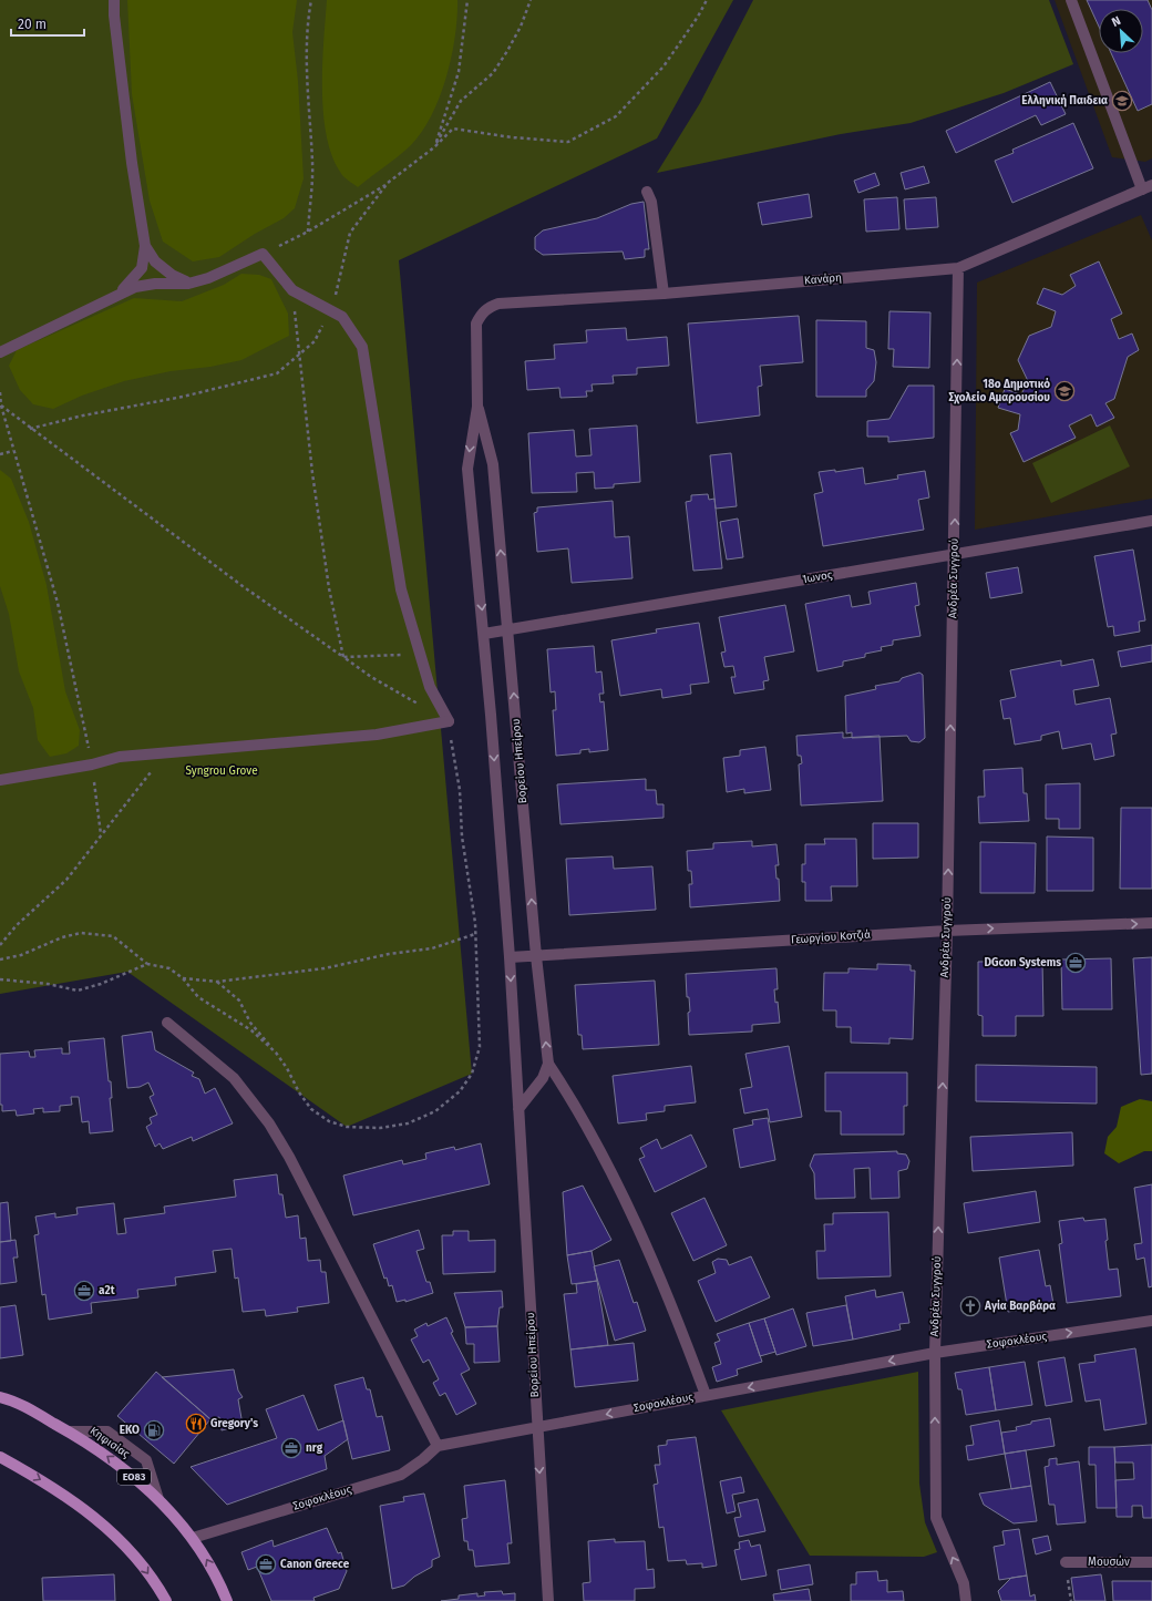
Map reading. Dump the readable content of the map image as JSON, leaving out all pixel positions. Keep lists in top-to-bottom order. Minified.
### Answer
{"streets":{"main road":["Κηφισίας","ΕΟ83"],"street":["Κανάρη","Ίωνος","Ανδρέα Συγγρού","Βορείου Ηπείρου","Γεωργίου Κοτζιά","Σοφοκλέους","Μουσών"]},"crossings":[["Κανάρη","Ανδρέα Συγγρού"],["Κανάρη","Βορείου Ηπείρου"],["Ίωνος","Ανδρέα Συγγρού"],["Ίωνος","Βορείου Ηπείρου"],["Ανδρέα Συγγρού","Γεωργίου Κοτζιά"],["Ανδρέα Συγγρού","Σοφοκλέους"],["Βορείου Ηπείρου","Γεωργίου Κοτζιά"],["Βορείου Ηπείρου","Σοφοκλέους"],["Σοφοκλέους","Κηφισίας"]],"one_way":["Ανδρέα Συγγρού"],"parks":["Syngrou Grove"],"places":{"school or university":["Ελληνική Παιδεια","18ο Δημοτικό Σχολείο Αμαρουσίου"],"office":["DGcon Systems","a2t","nrg","Canon Greece"],"church":["Αγία Βαρβάρα"],"restaurant":["Gregory's"],"fuel station":["EKO"]},"scale_bar":"20 m","north":"top left"}
